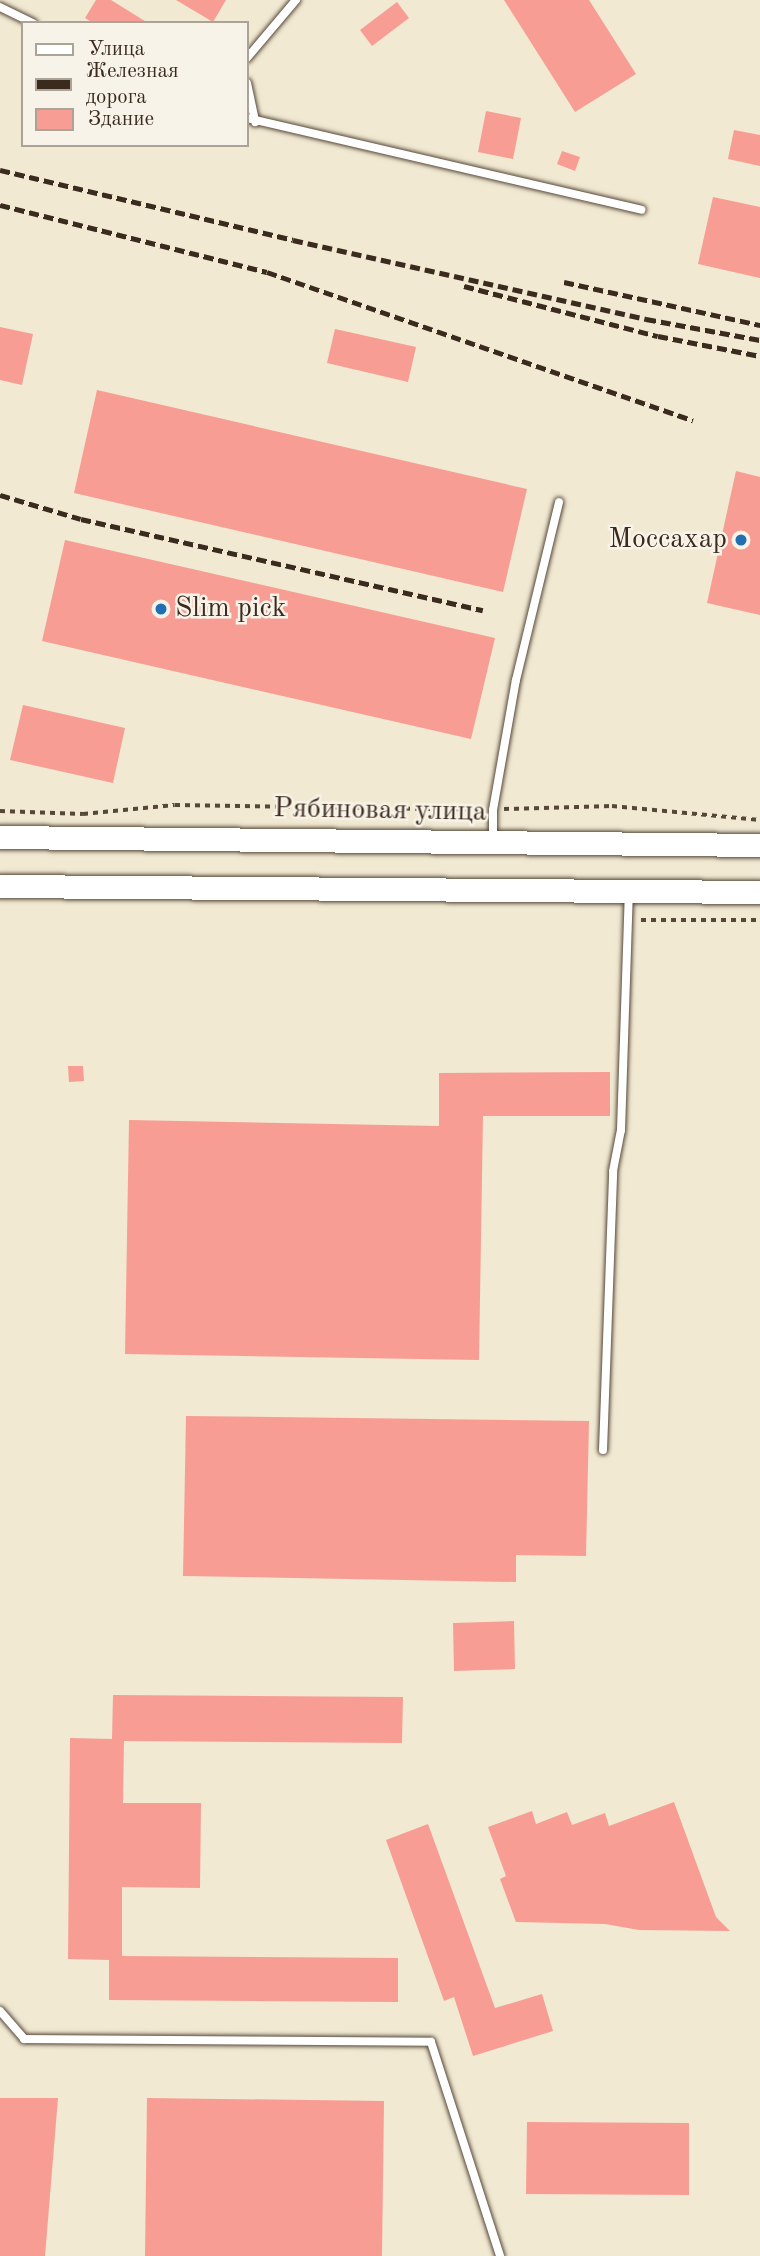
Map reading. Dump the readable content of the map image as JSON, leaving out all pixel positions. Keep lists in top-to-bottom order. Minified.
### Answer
{"streets":{"main road":["Рябиновая улица"]},"places":["Моссахар","Slim pick"],"legend":["Улица","Железная дорога","Здание"]}
